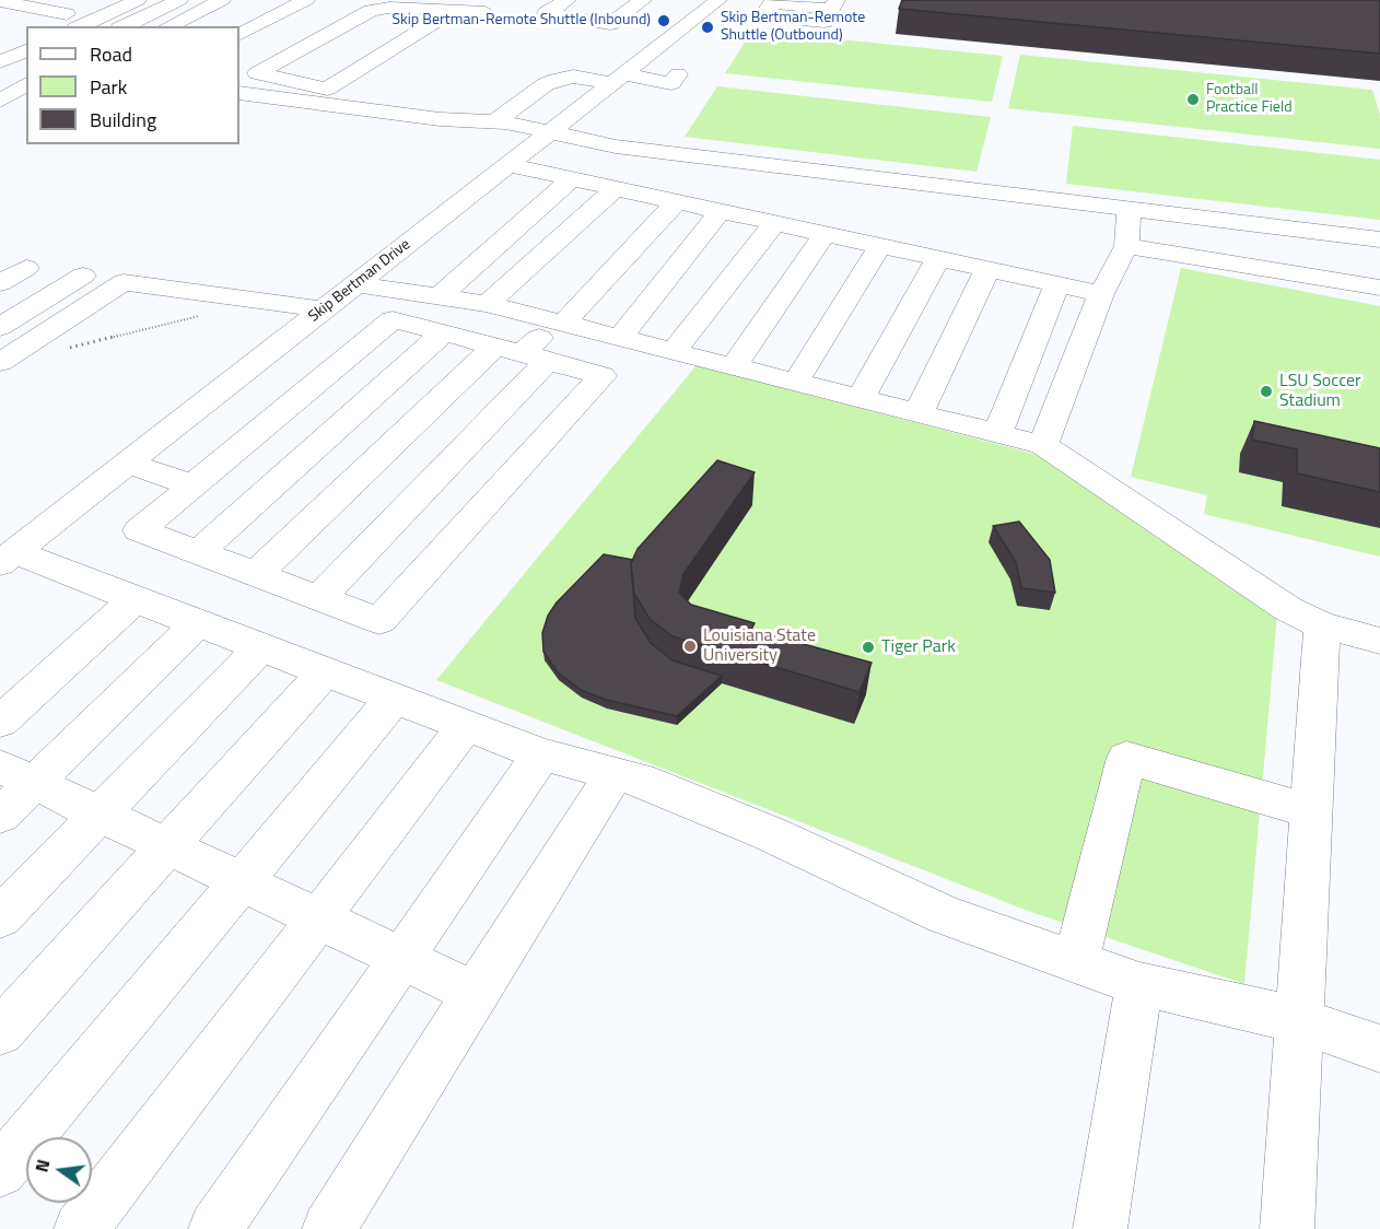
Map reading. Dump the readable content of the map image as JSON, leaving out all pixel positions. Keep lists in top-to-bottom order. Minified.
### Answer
{"streets":{"street":["Skip Bertman Drive"]},"places":["Skip Bertman-Remote Shuttle (Inbound)","Skip Bertman-Remote Shuttle (Outbound)","Football Practice Field","LSU Soccer Stadium","Louisiana State University","Tiger Park"],"legend":["Road","Park","Building"],"north":"left"}
